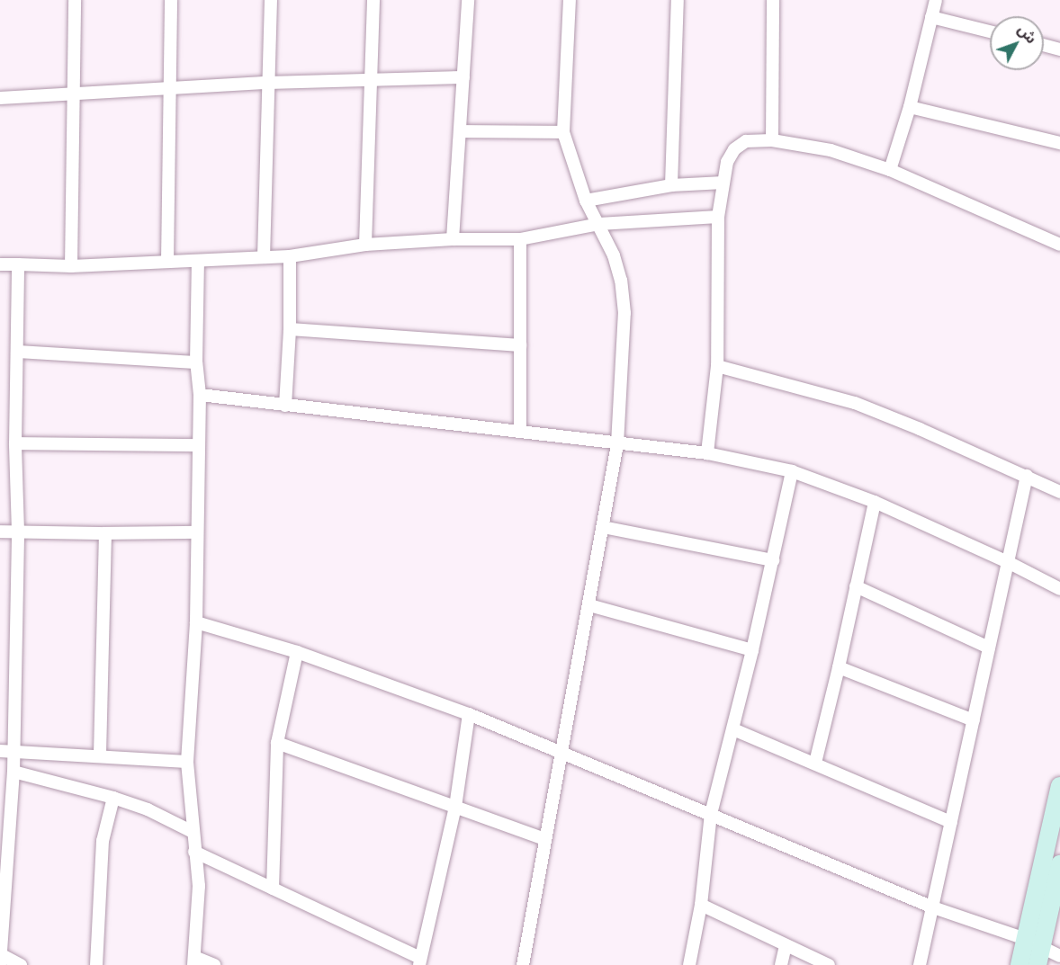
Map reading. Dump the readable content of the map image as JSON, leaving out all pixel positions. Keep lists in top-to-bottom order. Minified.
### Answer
{"north":"top right"}
